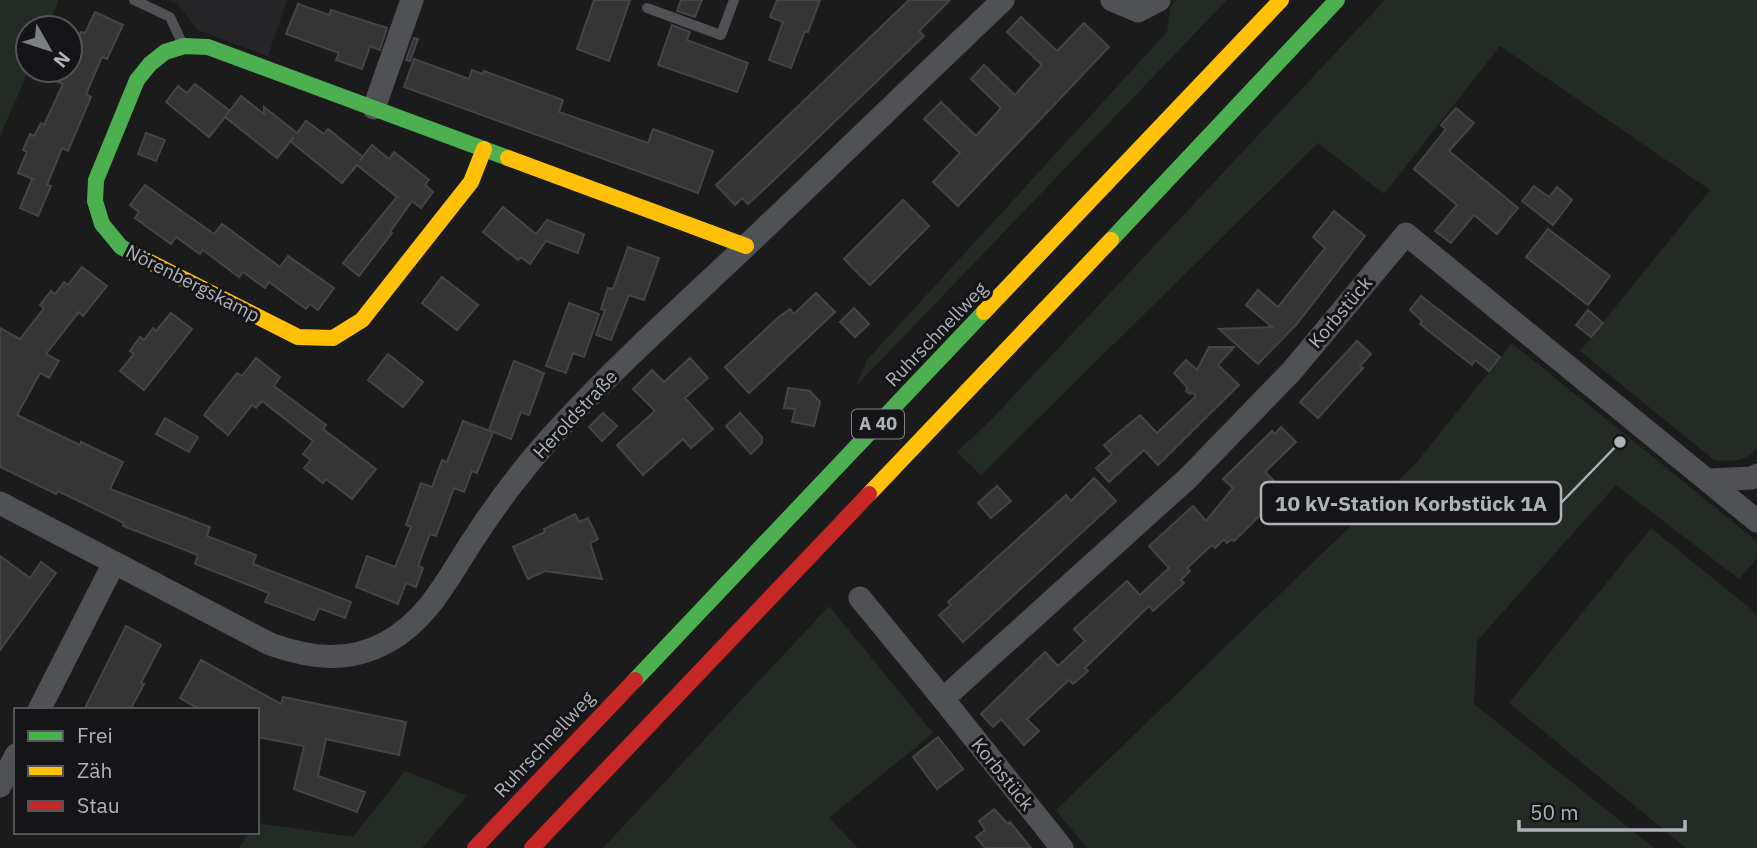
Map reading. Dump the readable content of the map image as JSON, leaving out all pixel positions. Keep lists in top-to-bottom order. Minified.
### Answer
{"streets":{"main road":["Nörenbergskamp","Ruhrschnellweg","A 40"],"street":["Korbstück","Heroldstraße"]},"places":["10 kV-Station Korbstück 1A"],"legend":["Frei","Zäh","Stau"],"scale_bar":"50 m","north":"bottom right"}
